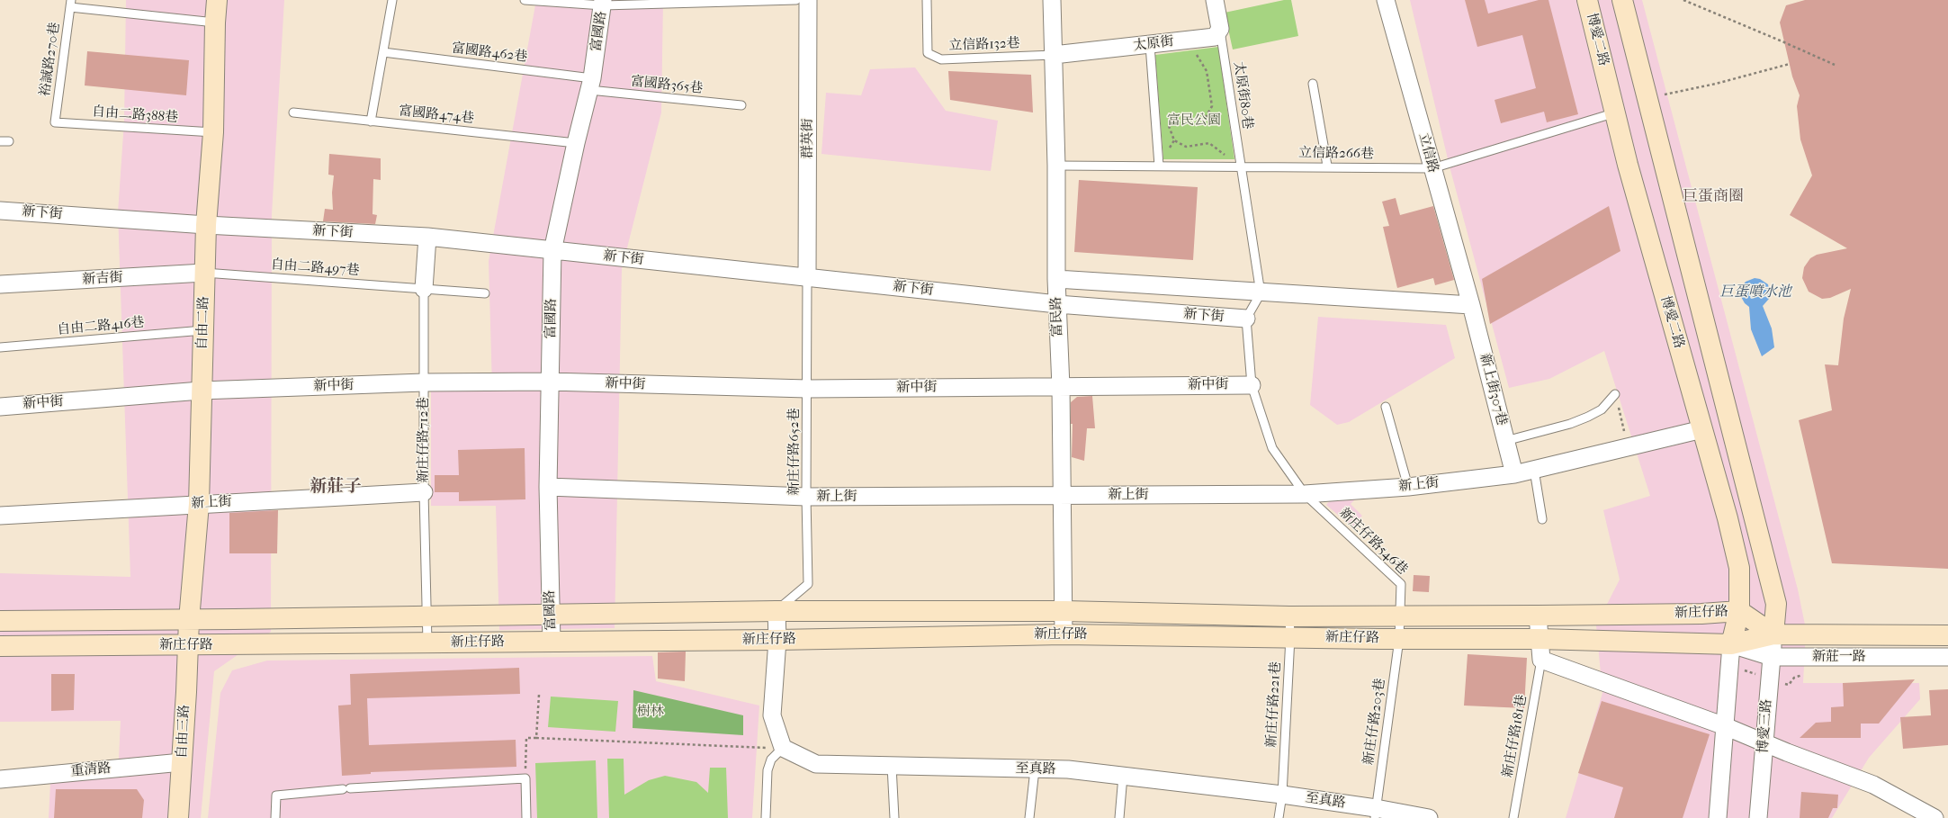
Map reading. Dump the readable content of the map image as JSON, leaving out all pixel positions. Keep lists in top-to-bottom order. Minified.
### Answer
{"streets":{"street":["富國路","博愛二路","太原街","群英街","立信路","新下街","新吉街","富民路","自由二路","新中街","新上街307巷","新庄仔路712巷","新上街","新庄仔路","新莊一路","博愛三路","自由三路","至真路","重清路"],"lane":["立信路132巷","富國路462巷","裕誠路270巷","富國路365巷","太原街80巷","自由二路388巷","富國路474巷","立信路266巷","自由二路497巷","自由二路416巷","新庄仔路652巷","新庄仔路546巷","新庄仔路221巷","新庄仔路203巷","新庄仔路181巷"]},"crossings":[["富國路","富國路462巷"],["富國路","富國路365巷"],["富國路","富國路474巷"],["富國路","新下街"],["富國路","新中街"],["富國路","新上街"],["富國路","新庄仔路"],["博愛二路","立信路266巷"],["博愛二路","新上街"],["博愛二路","新庄仔路"],["博愛二路","新莊一路"],["太原街","立信路132巷"],["太原街","太原街80巷"],["太原街","富民路"],["立信路132巷","富民路"],["富國路462巷","富國路365巷"],["裕誠路270巷","自由二路388巷"],["太原街80巷","立信路266巷"],["太原街80巷","新下街"],["自由二路388巷","自由二路"],["群英街","新下街"],["群英街","新庄仔路652巷"],["立信路","立信路266巷"],["立信路","新下街"],["立信路","新上街307巷"],["立信路266巷","富民路"],["新下街","富民路"],["新下街","自由二路"],["新下街","新上街307巷"],["新下街","新庄仔路712巷"],["新下街","新庄仔路652巷"],["新下街","新庄仔路546巷"],["自由二路497巷","新吉街"],["自由二路497巷","自由二路"],["自由二路497巷","新庄仔路712巷"],["新吉街","自由二路"],["富民路","新中街"],["富民路","新上街"],["富民路","新庄仔路"],["自由二路","自由二路416巷"],["自由二路","新中街"],["自由二路","新上街"],["自由二路","新庄仔路"],["自由二路","自由三路"],["新中街","新庄仔路712巷"],["新中街","新庄仔路652巷"],["新中街","新庄仔路546巷"],["新上街307巷","新上街"],["新庄仔路712巷","新上街"],["新庄仔路712巷","新庄仔路"],["新庄仔路652巷","新上街"],["新庄仔路652巷","新庄仔路"],["新上街","新庄仔路546巷"],["新庄仔路546巷","新庄仔路"],["新庄仔路546巷","新庄仔路203巷"],["新庄仔路","新莊一路"],["新庄仔路","新庄仔路221巷"],["新庄仔路","新庄仔路203巷"],["新庄仔路","博愛三路"],["新庄仔路","自由三路"],["新莊一路","博愛三路"],["新庄仔路221巷","至真路"],["新庄仔路203巷","至真路"],["自由三路","重清路"]],"districts":["巨蛋商圈","新莊子"],"water":["巨蛋噴水池"],"parks":["富民公園","樹林"]}
